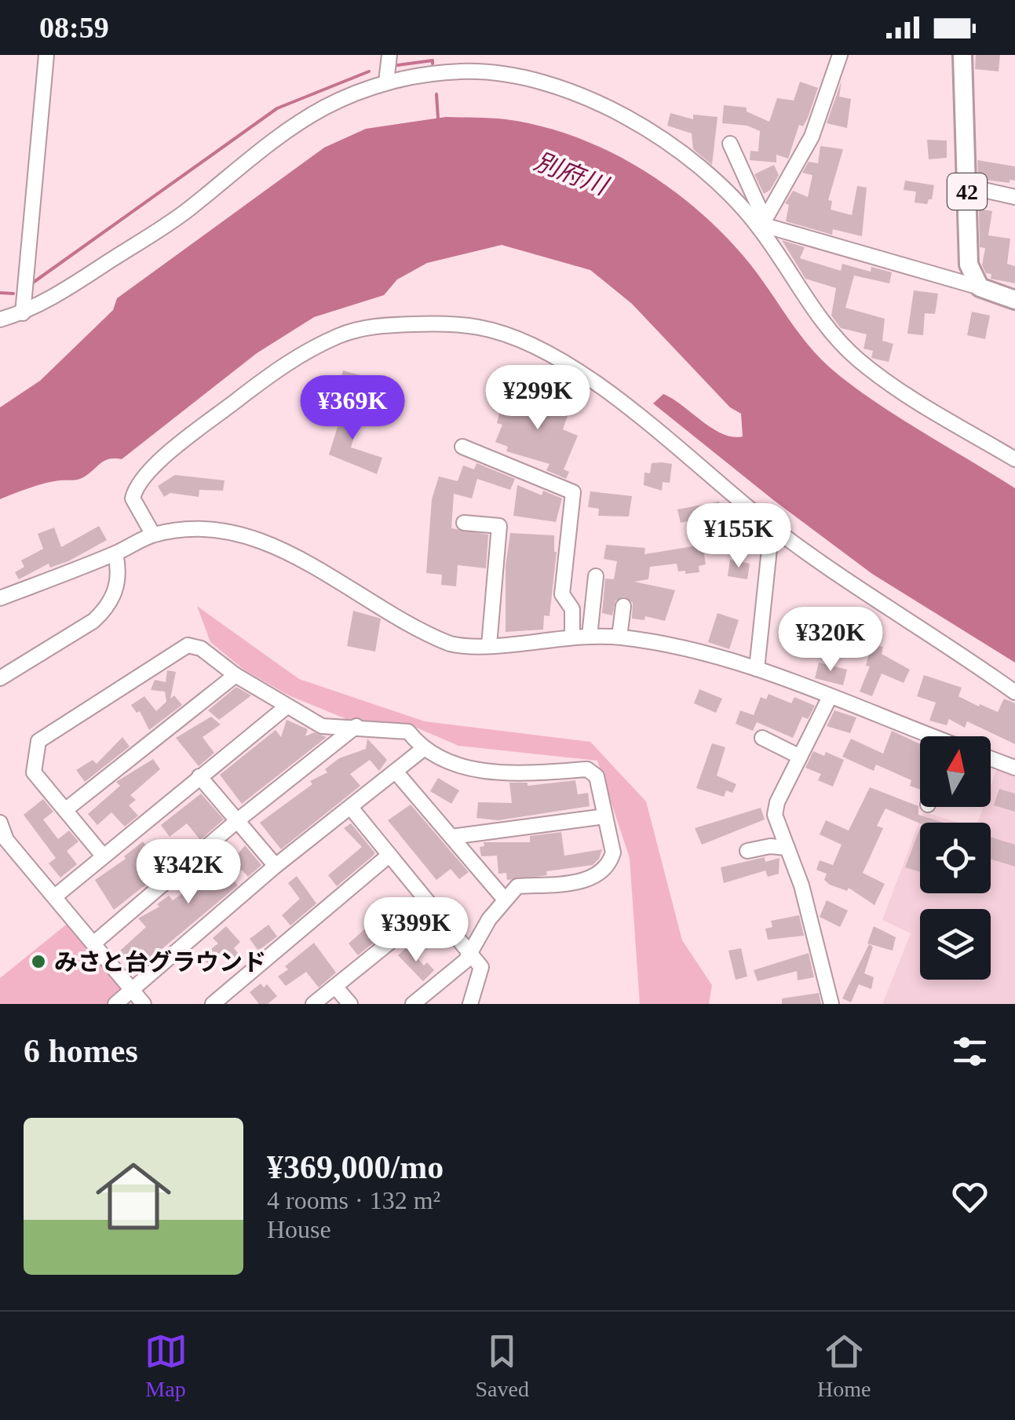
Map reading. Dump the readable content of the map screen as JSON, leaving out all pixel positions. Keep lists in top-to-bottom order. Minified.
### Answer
{"streets":{"main road":["42"]},"water":["別府川"],"places":["みさと台グラウンド"],"north":"top","page":{"status":"08:59","price":["¥299K","¥369K","¥155K","¥320K","¥342K","¥399K"],"heading":"6 homes","list":[{"name":"¥369,000/mo","note":"4 rooms · 132 m² · House"}],"tabs":["Map","Saved","Home"]}}
